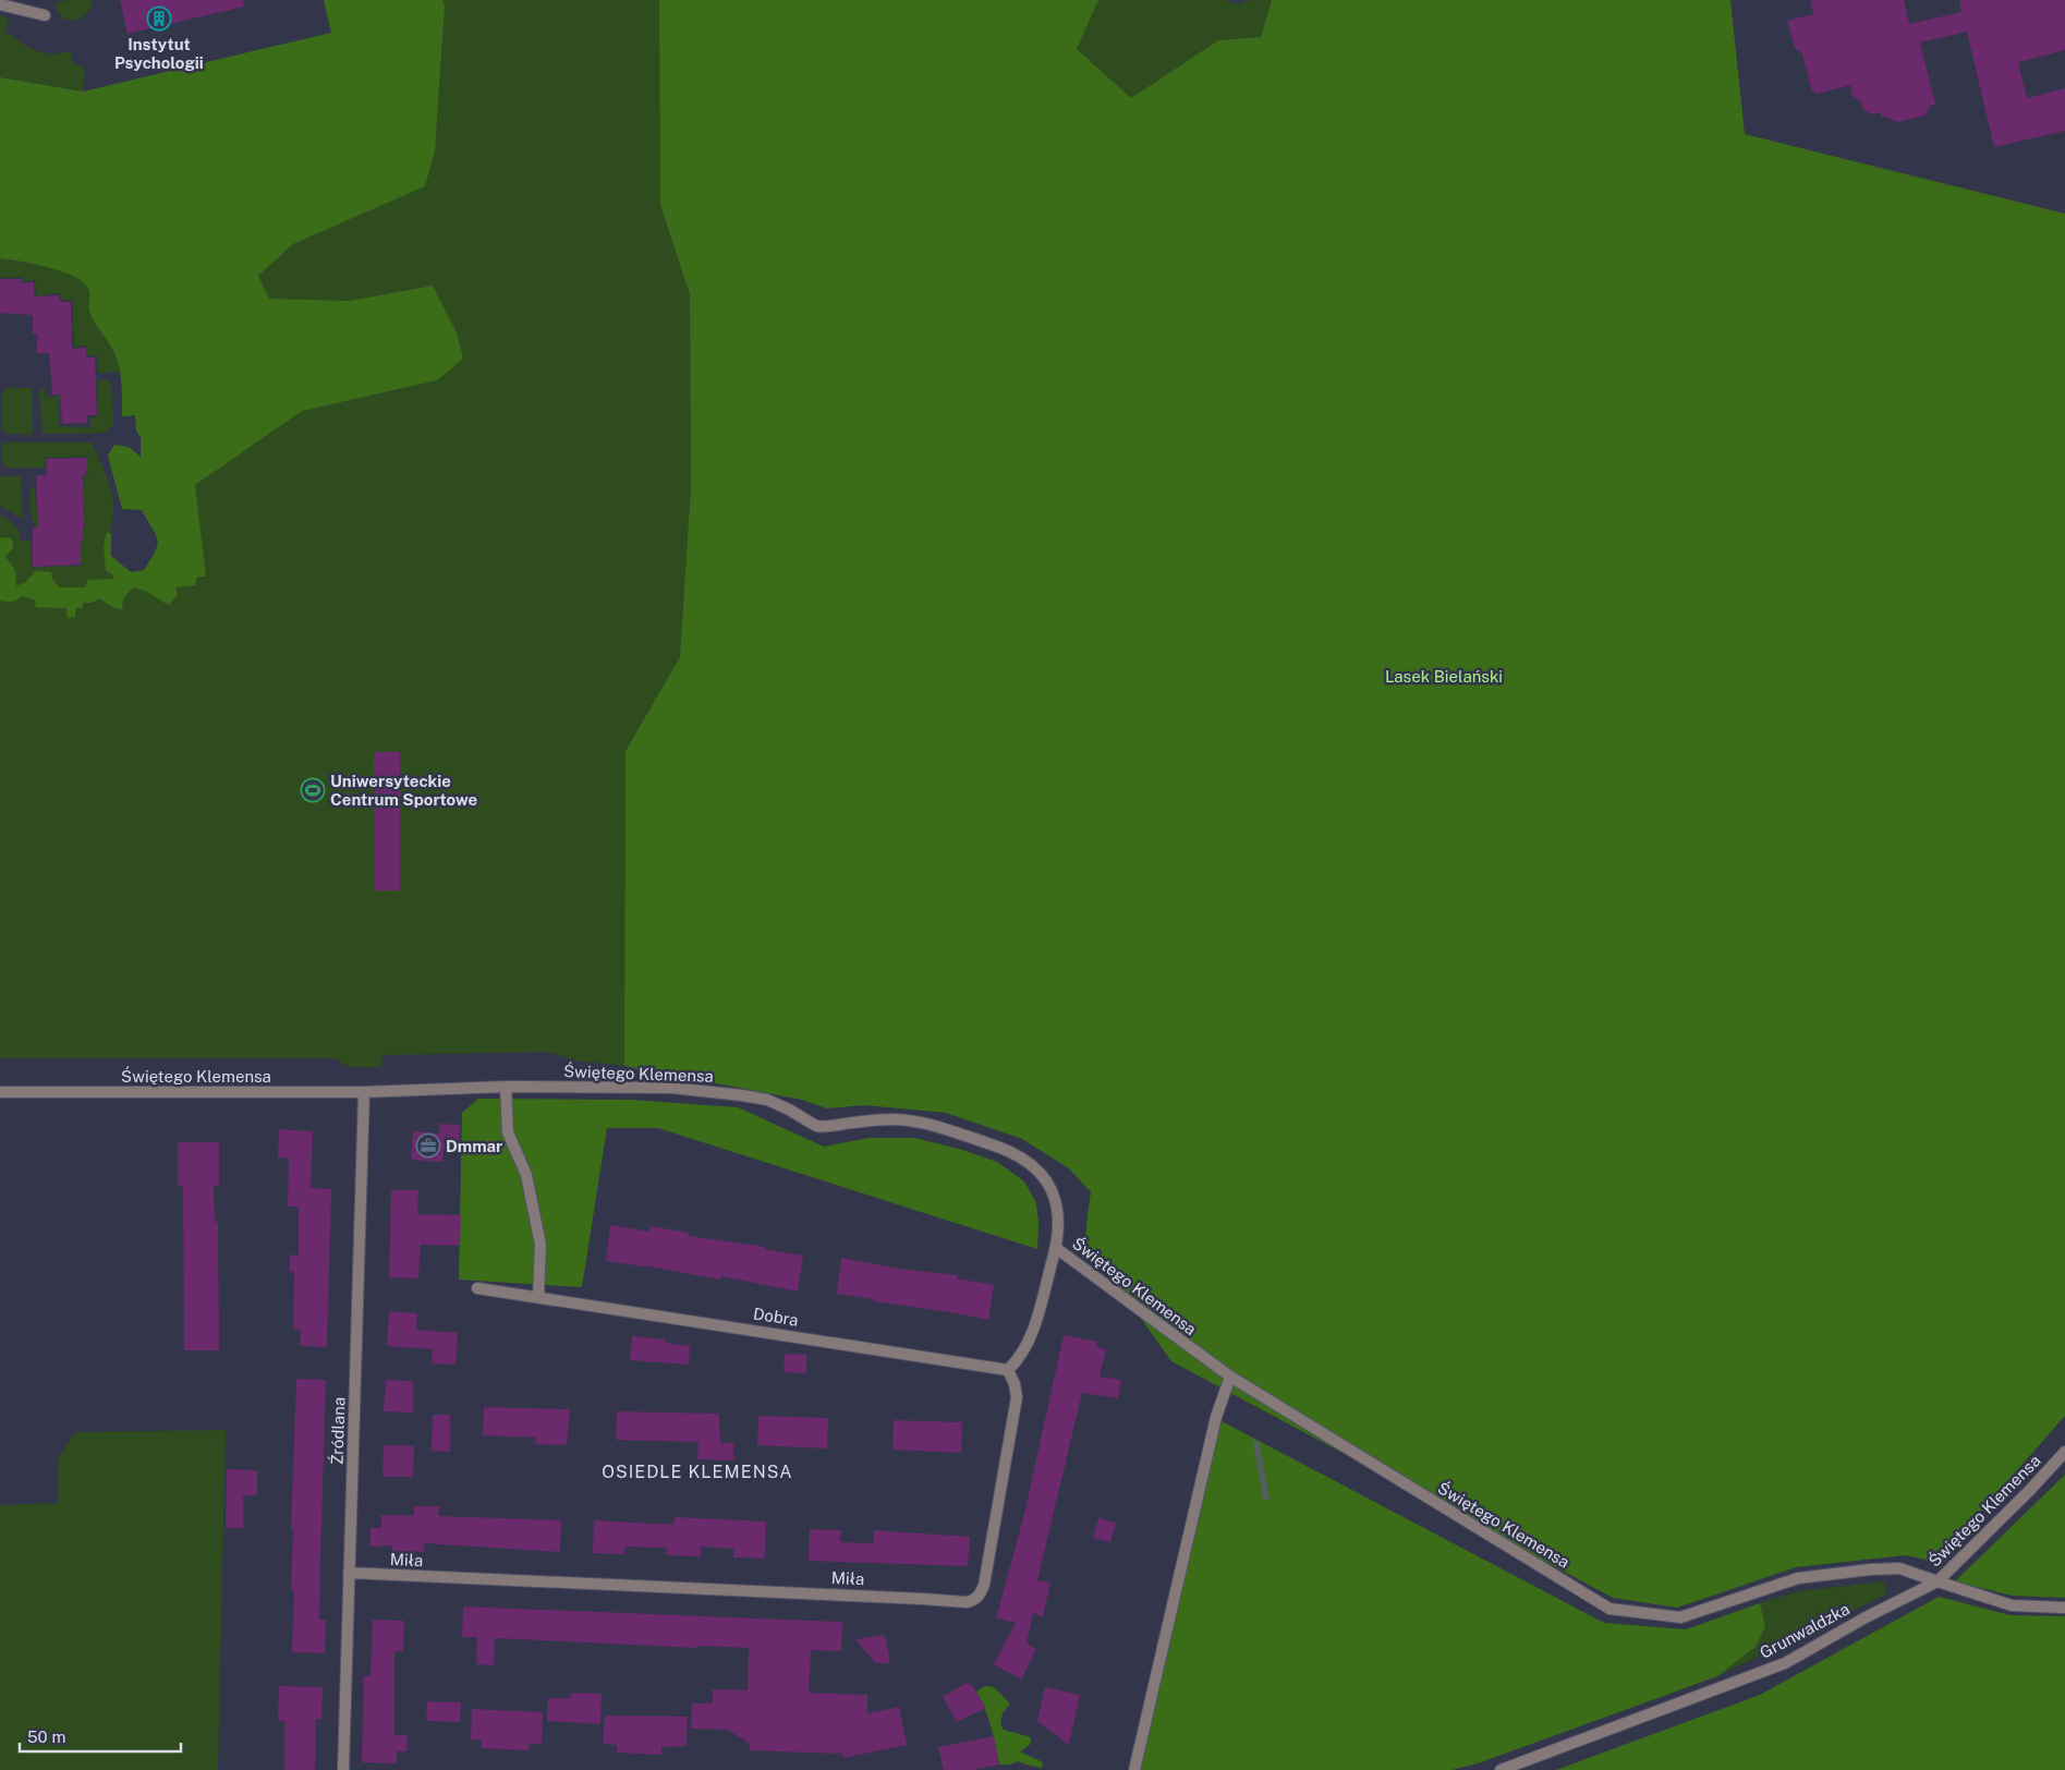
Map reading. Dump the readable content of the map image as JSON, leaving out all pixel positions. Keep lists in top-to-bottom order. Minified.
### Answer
{"streets":{"street":["Świętego Klemensa","Dobra","Źródlana","Miła","Grunwaldzka"]},"crossings":[["Świętego Klemensa","Źródlana"],["Świętego Klemensa","Grunwaldzka"],["Dobra","Miła"],["Źródlana","Miła"]],"districts":["OSIEDLE KLEMENSA"],"parks":["Lasek Bielański"],"places":{"building":["Instytut Psychologii"],"sports":["Uniwersyteckie Centrum Sportowe"],"office":["Dmmar"]},"scale_bar":"50 m"}
